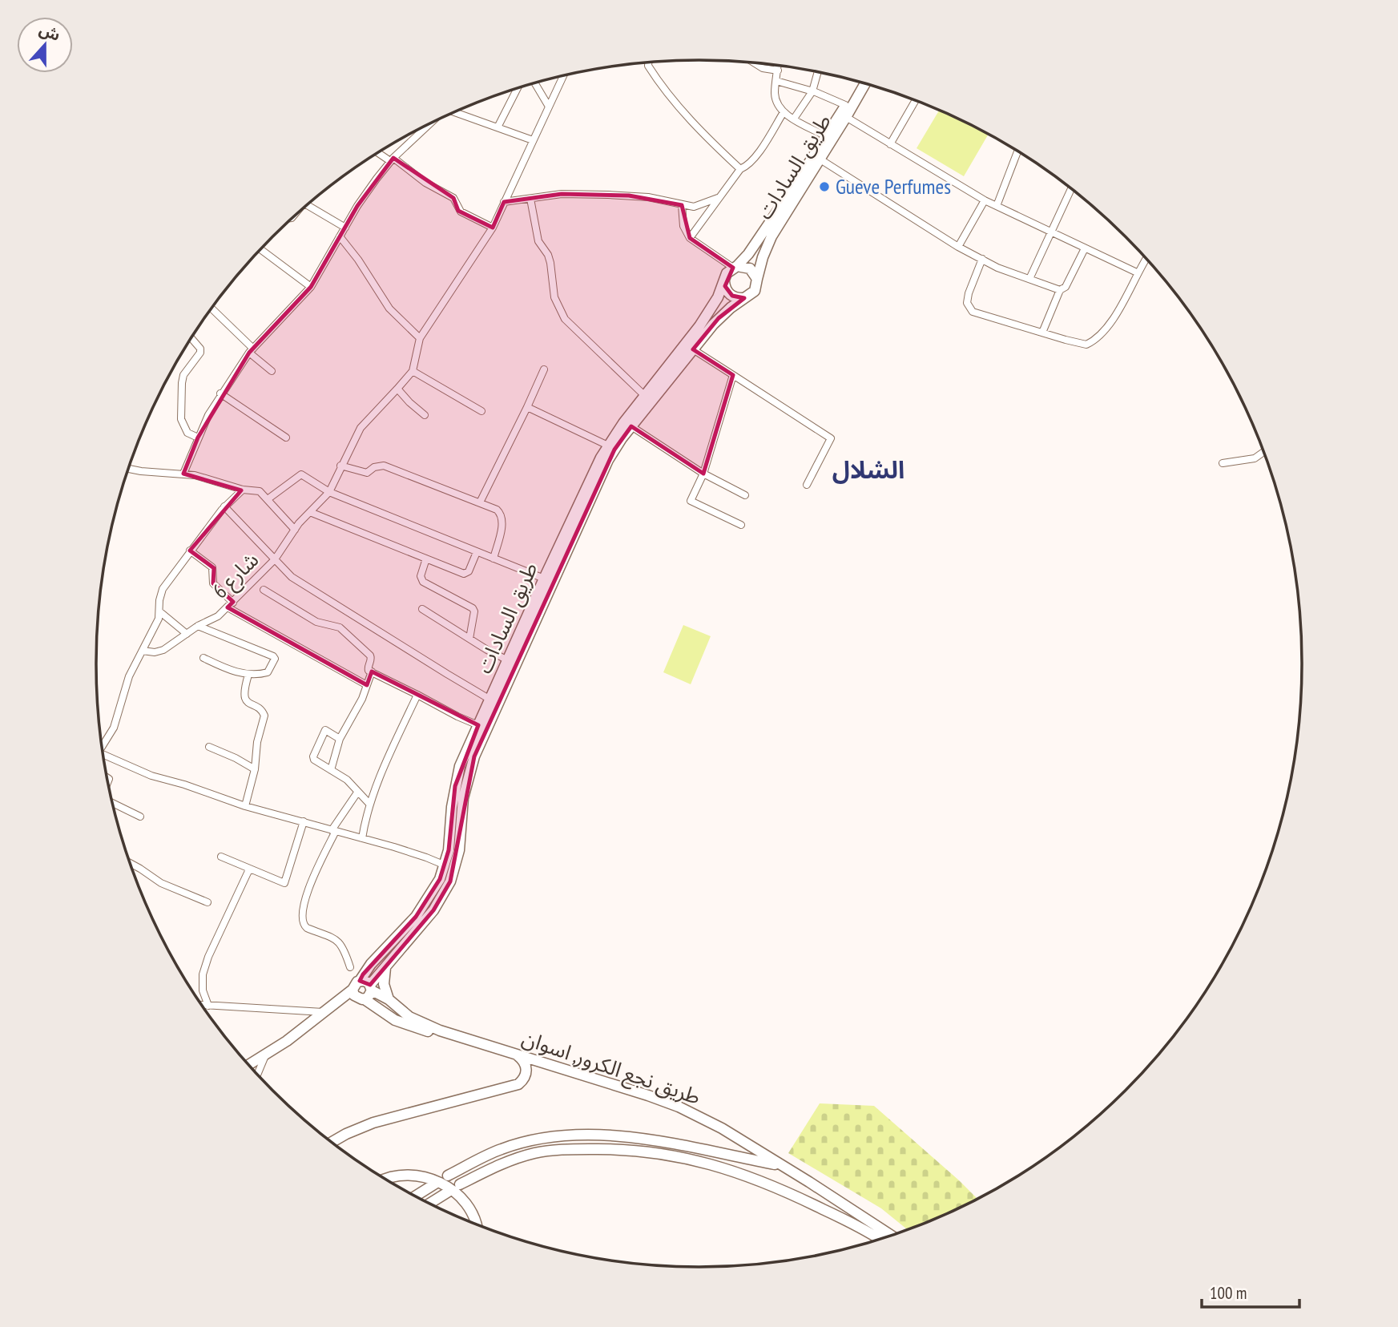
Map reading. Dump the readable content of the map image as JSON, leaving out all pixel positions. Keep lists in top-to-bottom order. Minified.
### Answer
{"streets":{"main road":["طريق السادات","طريق نجع الكرور, اسوان"],"street":["شارع 6"]},"crossings":[["طريق السادات","طريق نجع الكرور, اسوان"]],"districts":["الشلال"],"places":["Gueve Perfumes"],"scale_bar":"100 m","north":"top"}
